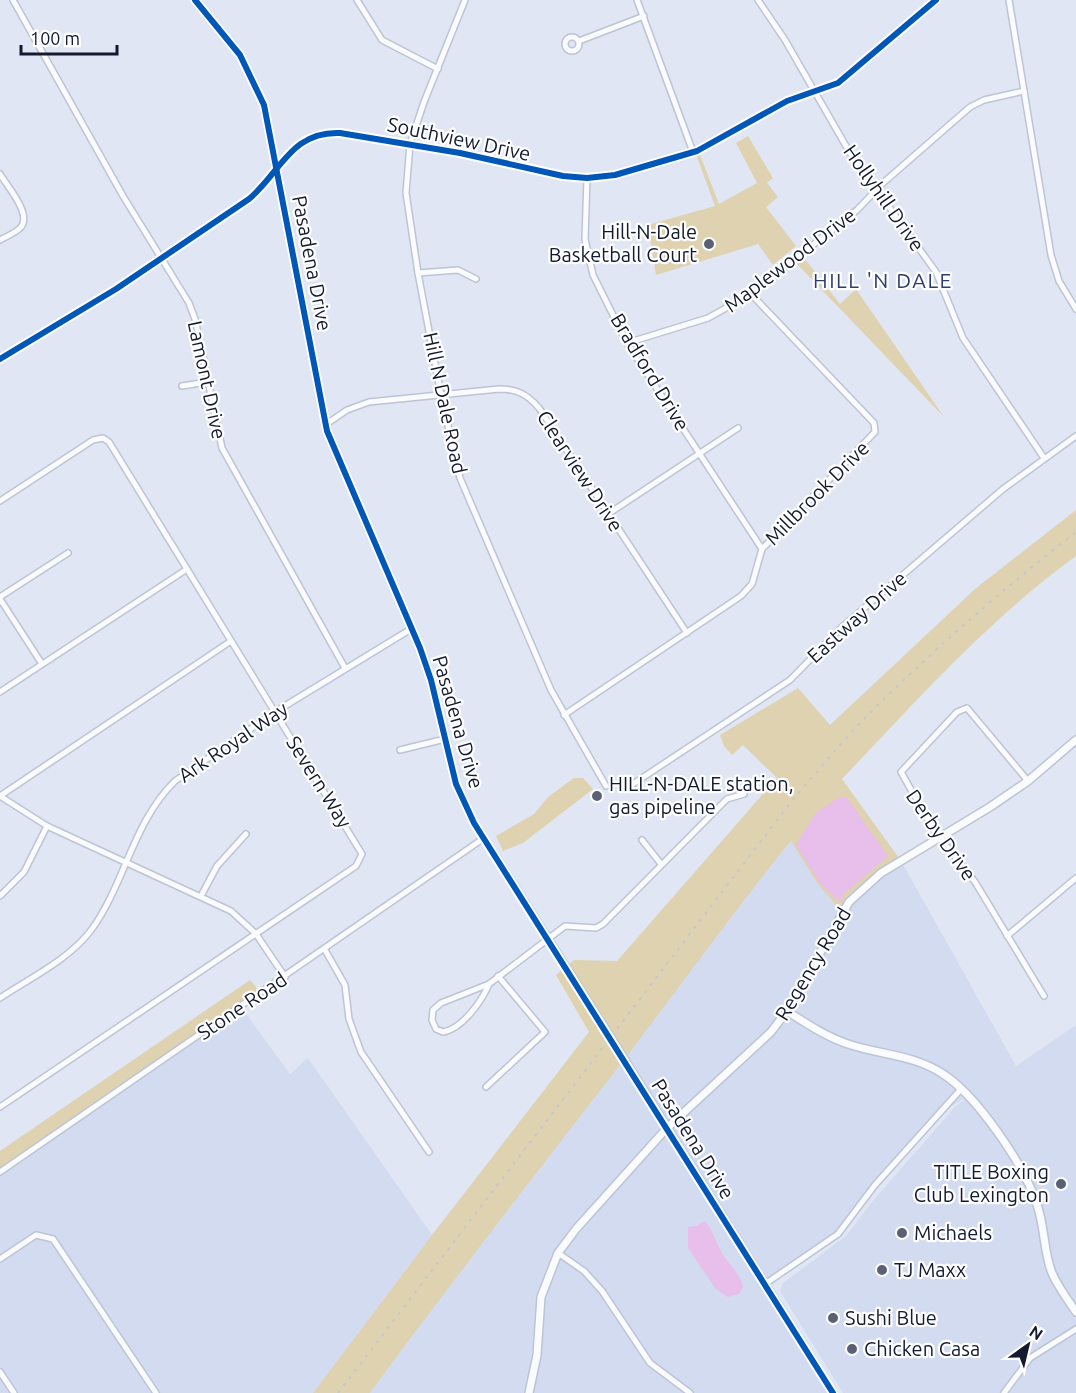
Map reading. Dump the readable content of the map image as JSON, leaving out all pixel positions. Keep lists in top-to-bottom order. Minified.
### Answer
{"streets":{"street":["Southview Drive","Hollyhill Drive","Maplewood Drive","Pasadena Drive","Bradford Drive","Lamont Drive","Hill N Dale Road","Clearview Drive","Millbrook Drive","Eastway Drive","Ark Royal Way","Severn Way","Derby Drive","Regency Road","Stone Road"]},"crossings":[["Southview Drive","Hollyhill Drive"],["Southview Drive","Pasadena Drive"],["Southview Drive","Bradford Drive"],["Southview Drive","Lamont Drive"],["Southview Drive","Hill N Dale Road"],["Hollyhill Drive","Maplewood Drive"],["Hollyhill Drive","Eastway Drive"],["Maplewood Drive","Bradford Drive"],["Maplewood Drive","Millbrook Drive"],["Pasadena Drive","Clearview Drive"],["Pasadena Drive","Ark Royal Way"],["Pasadena Drive","Regency Road"],["Pasadena Drive","Stone Road"],["Bradford Drive","Millbrook Drive"],["Lamont Drive","Ark Royal Way"],["Hill N Dale Road","Clearview Drive"],["Hill N Dale Road","Millbrook Drive"],["Clearview Drive","Millbrook Drive"],["Ark Royal Way","Severn Way"],["Derby Drive","Regency Road"]],"districts":["HILL 'N DALE"],"places":["Hill-N-Dale Basketball Court","HILL-N-DALE station, gas pipeline","TITLE Boxing Club Lexington","Michaels","TJ Maxx","Sushi Blue","Chicken Casa"],"scale_bar":"100 m","north":"top right"}
